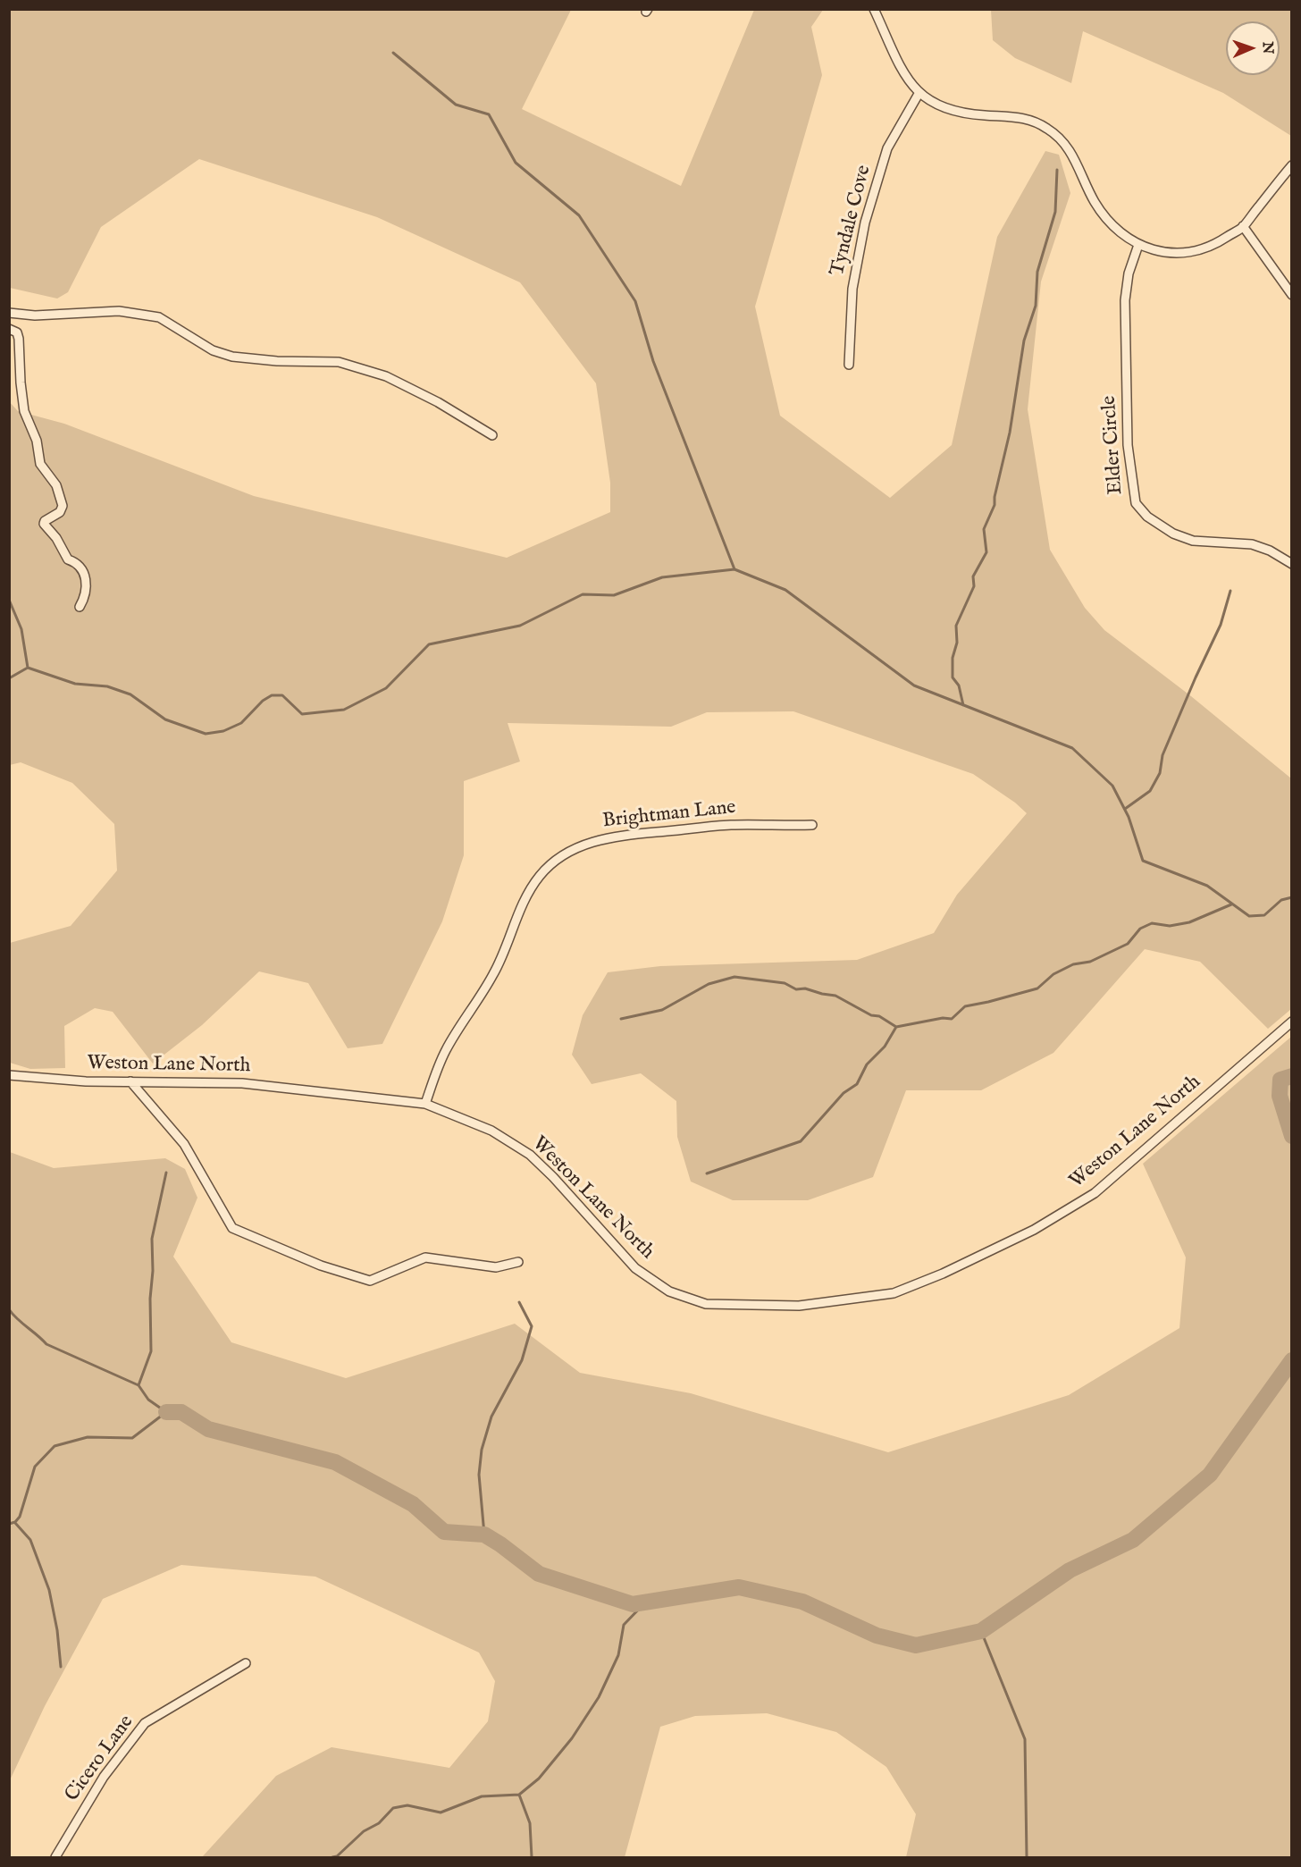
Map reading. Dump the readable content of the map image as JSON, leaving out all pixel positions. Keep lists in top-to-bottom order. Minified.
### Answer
{"streets":{"street":["Tyndale Cove","Elder Circle","Brightman Lane","Weston Lane North","Cicero Lane"]},"crossings":[["Brightman Lane","Weston Lane North"]],"north":"right"}
